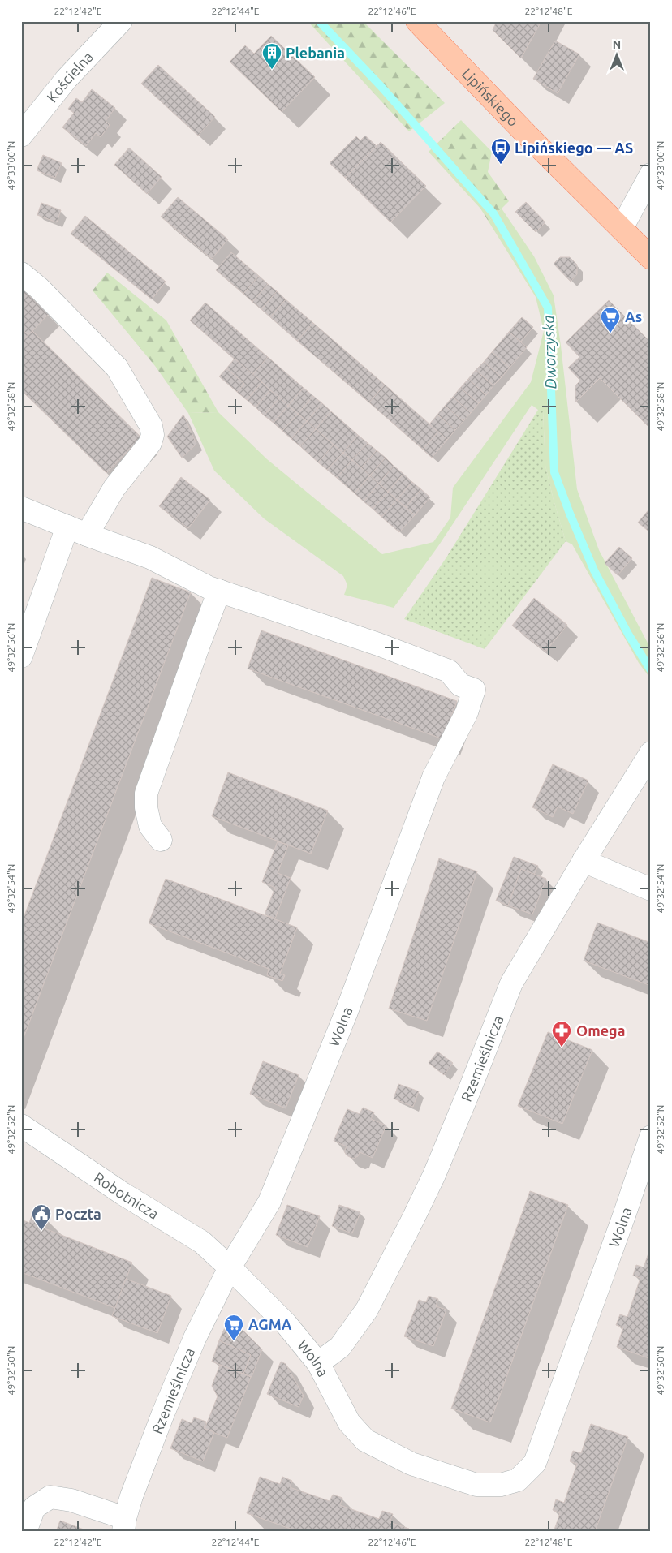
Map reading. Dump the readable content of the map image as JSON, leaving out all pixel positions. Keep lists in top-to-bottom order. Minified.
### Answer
{"streets":{"main road":["Lipińskiego"],"street":["Kościelna","Wolna","Rzemieślnicza","Robotnicza"]},"crossings":[["Wolna","Rzemieślnicza"],["Wolna","Robotnicza"],["Rzemieślnicza","Robotnicza"]],"water":["Dworzyska"],"places":{"building":["Plebania"],"bus stop":["Lipińskiego — AS"],"supermarket":["As","AGMA"],"pharmacy":["Omega"],"public building":["Poczta"]},"north":"top","coordinates":["22°12'42\"E","22°12'44\"E","22°12'46\"E","22°12'48\"E","49°33'00\"N","49°32'58\"N","49°32'56\"N","49°32'54\"N","49°32'52\"N","49°32'50\"N"]}
